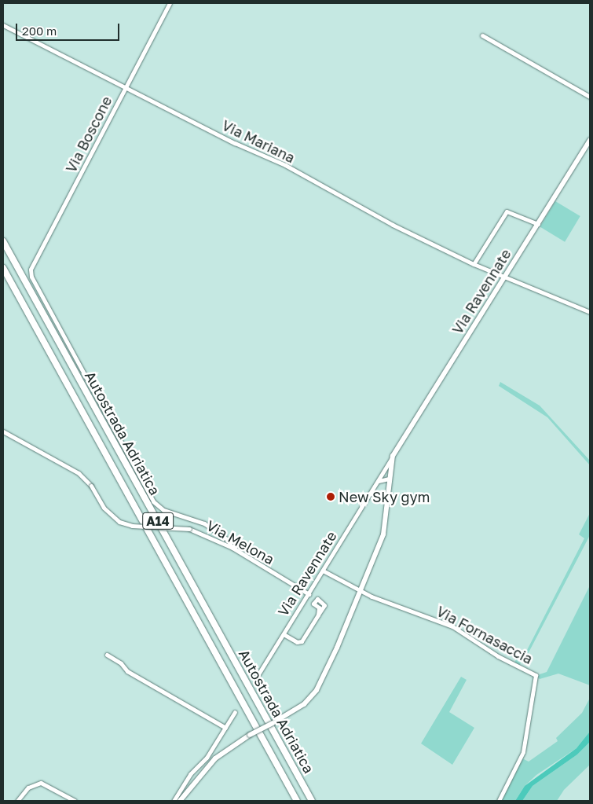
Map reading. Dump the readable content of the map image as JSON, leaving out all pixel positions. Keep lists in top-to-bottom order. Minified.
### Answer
{"streets":{"highway":["Autostrada Adriatica","A14"],"main road":["Via Ravennate"],"street":["Via Boscone","Via Mariana","Via Melona","Via Fornasaccia"]},"crossings":[["Via Boscone","Via Mariana"],["Via Boscone","Via Melona"],["Via Mariana","Via Ravennate"],["Via Ravennate","Via Melona"],["Via Ravennate","Via Fornasaccia"]],"places":["New Sky gym"],"scale_bar":"200 m"}
